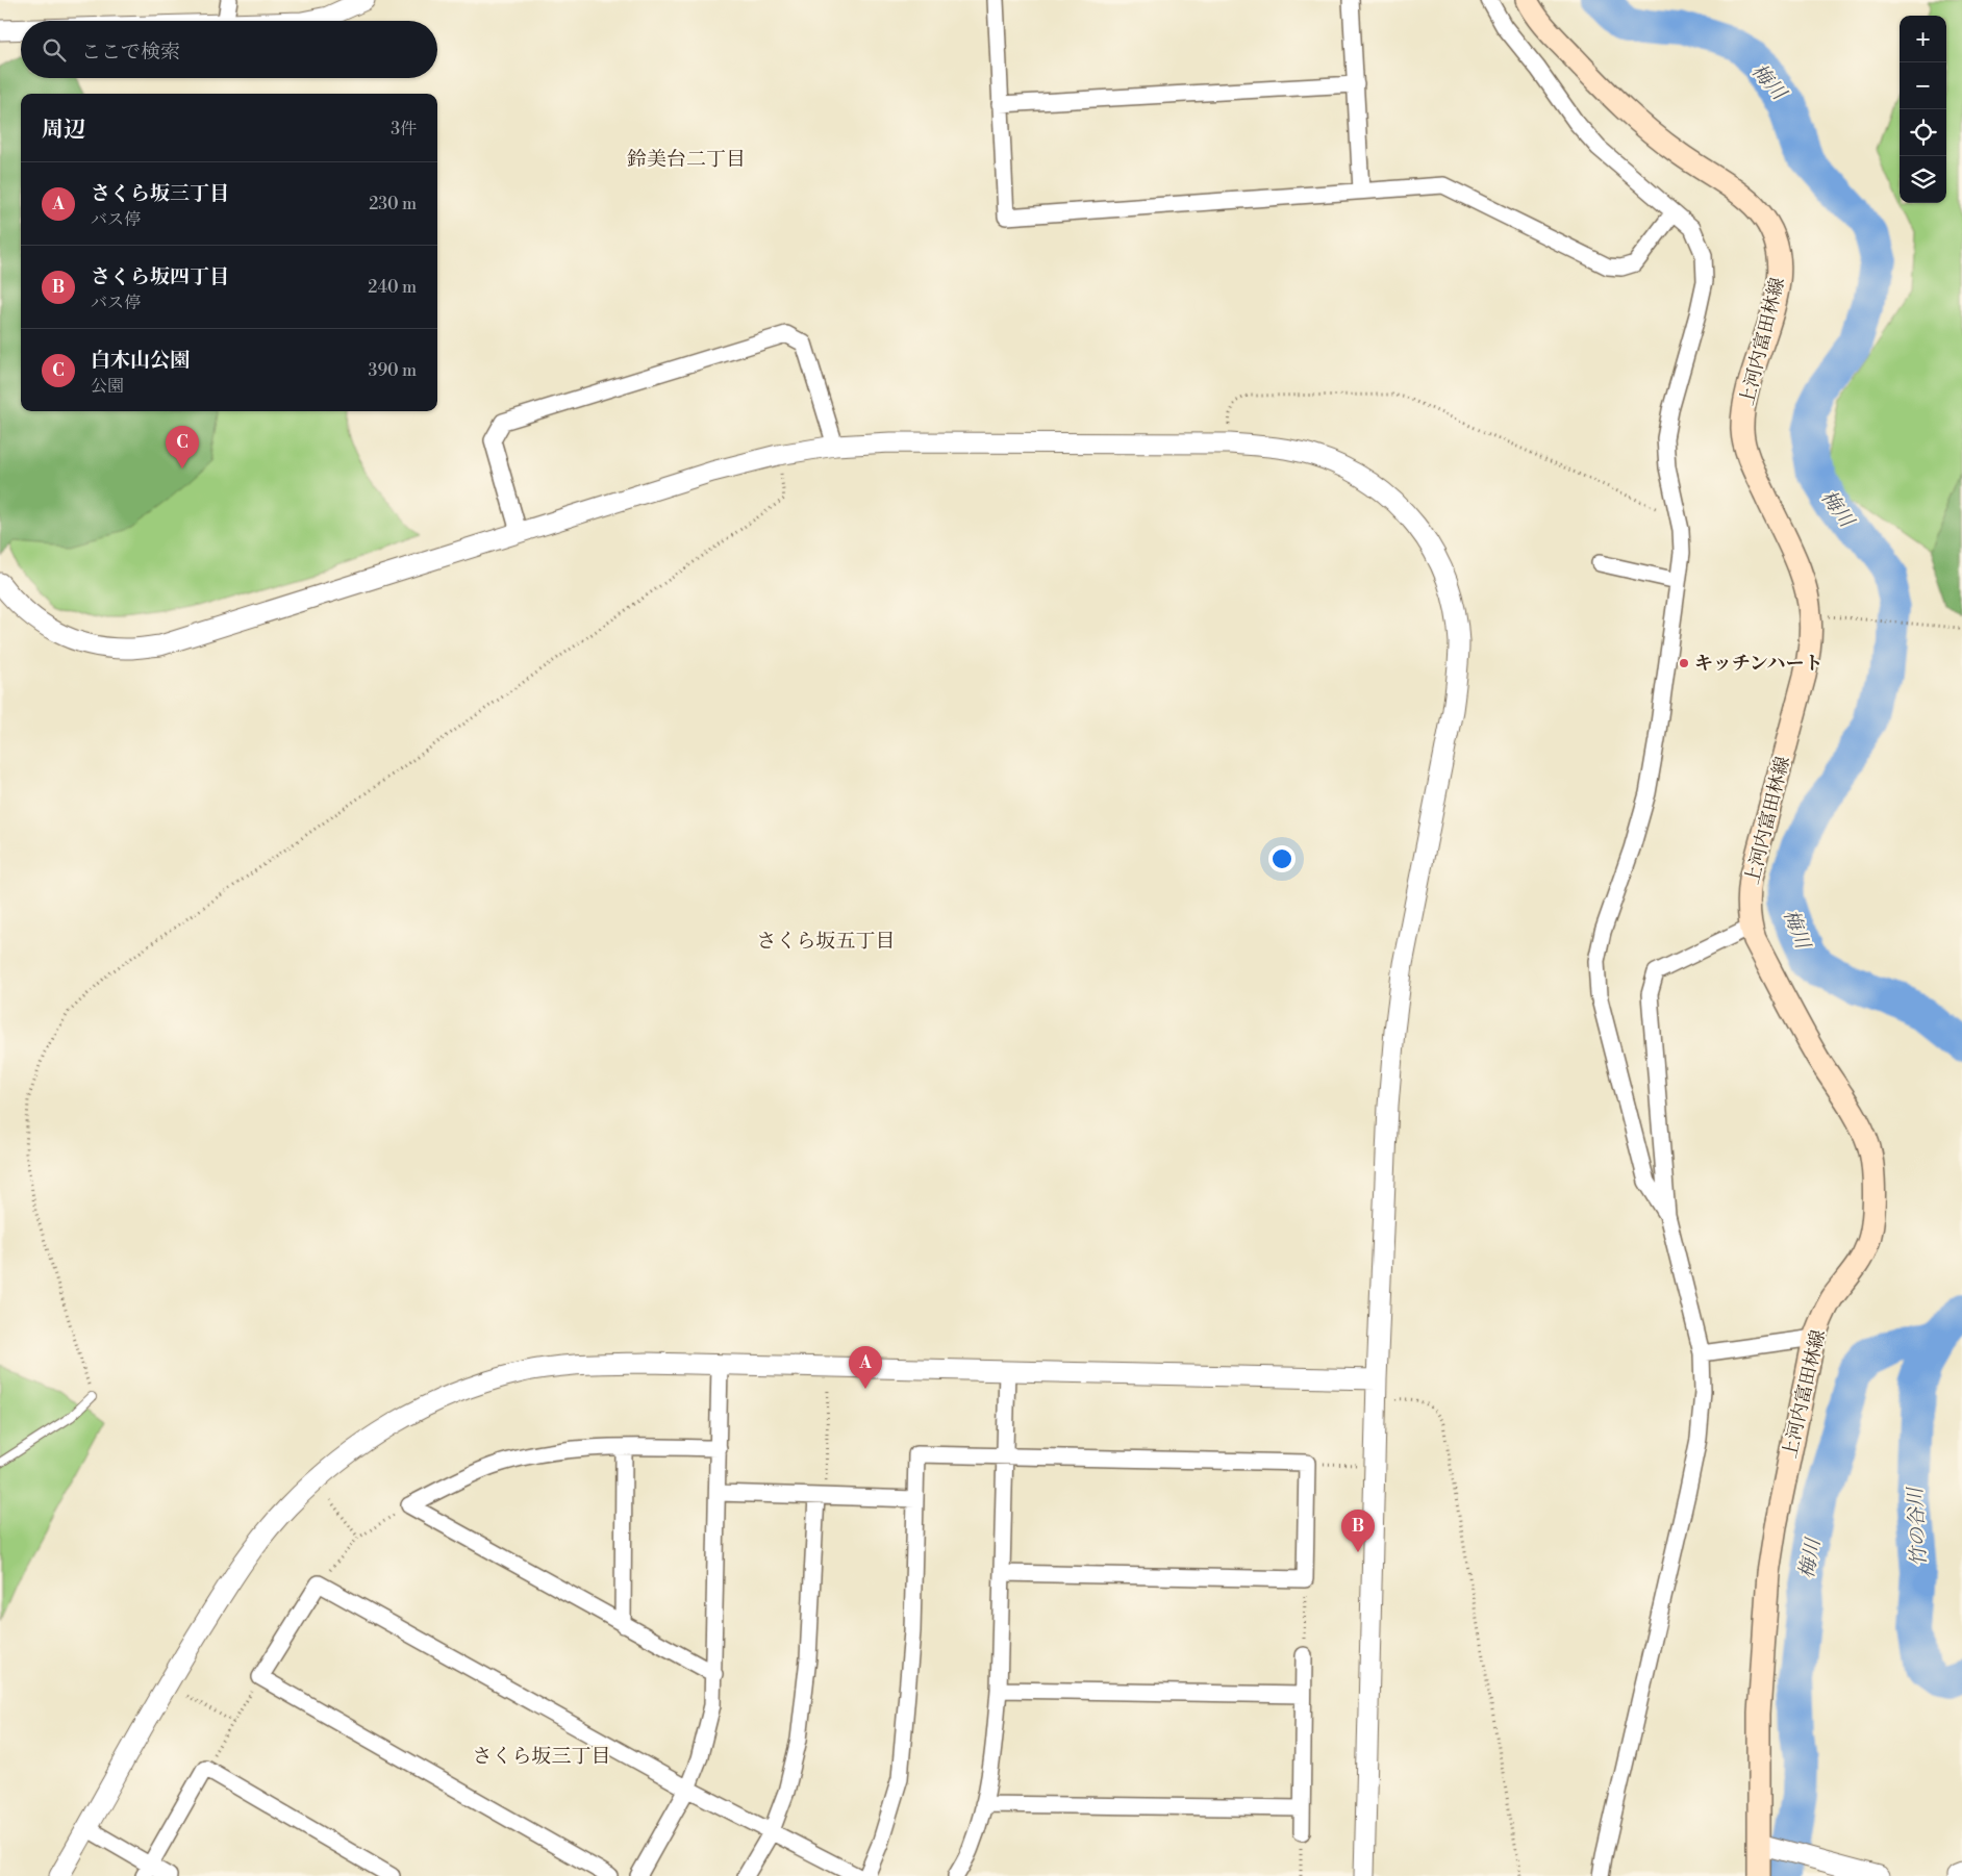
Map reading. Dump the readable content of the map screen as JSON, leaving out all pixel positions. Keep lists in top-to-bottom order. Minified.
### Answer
{"streets":{"main road":["上河内富田林線"]},"districts":["鈴美台二丁目","さくら坂五丁目","さくら坂三丁目"],"water":["梅川","竹の谷川"],"places":["キッチンハート"],"page":{"map_buttons":["+","−"],"search":"ここで検索","heading":["周辺","3件"],"list":[{"mark":"A","name":"さくら坂三丁目","note":"バス停","value":"230 m"},{"mark":"B","name":"さくら坂四丁目","note":"バス停","value":"240 m"},{"mark":"C","name":"白木山公園","note":"公園","value":"390 m"}],"pins":["C","A","B"]}}
